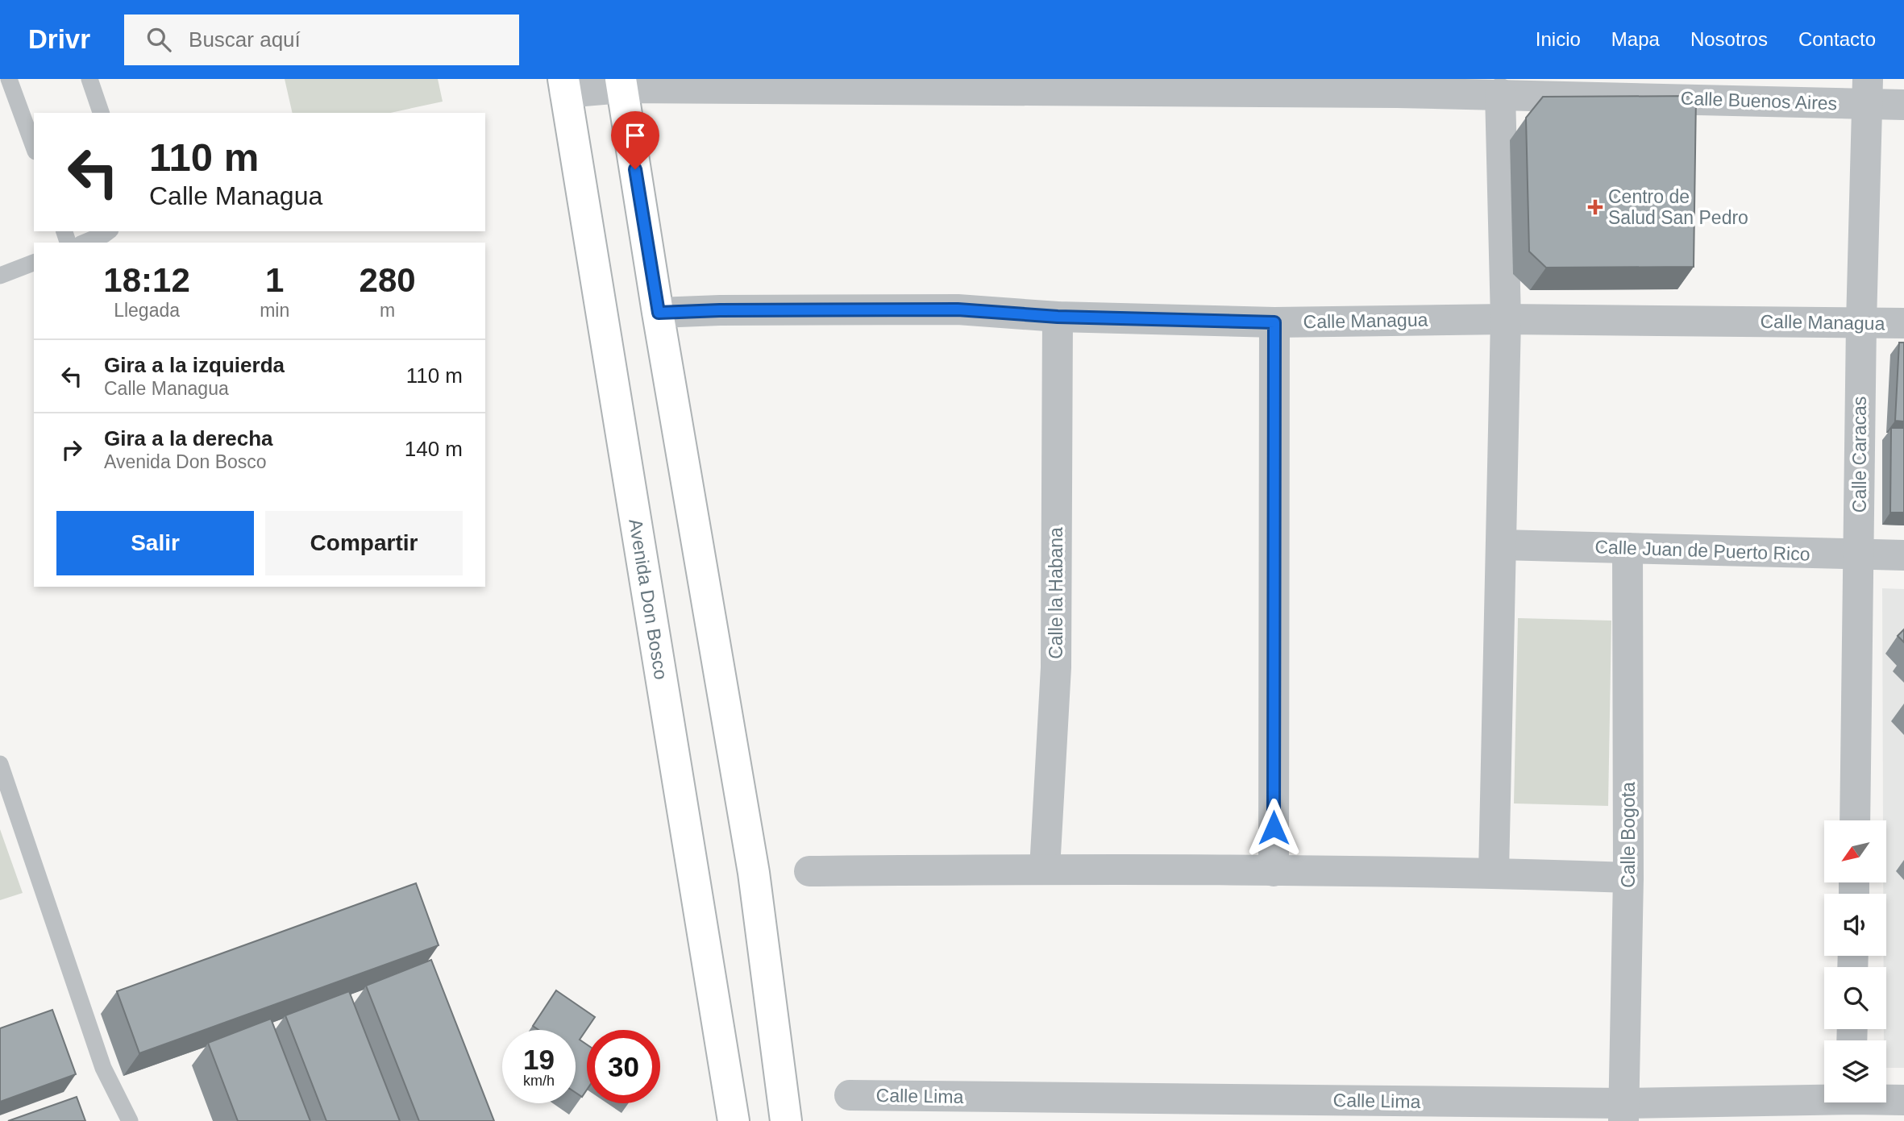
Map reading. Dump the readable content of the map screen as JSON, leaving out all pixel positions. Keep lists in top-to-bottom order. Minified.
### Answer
{"streets":{"main road":["Avenida Don Bosco"],"street":["Calle Buenos Aires","Calle Managua","Calle Caracas","Calle Juan de Puerto Rico","Calle la Habana","Calle Bogota","Calle Lima"]},"crossings":[["Calle Buenos Aires","Calle Caracas"],["Calle Buenos Aires","Avenida Don Bosco"],["Calle Managua","Calle Caracas"],["Calle Managua","Calle la Habana"],["Calle Caracas","Calle Juan de Puerto Rico"],["Calle Juan de Puerto Rico","Calle Bogota"],["Calle Bogota","Calle Lima"]],"places":{"health":["Centro de Salud San Pedro"]},"north":"bottom left","page":{"header":"Drivr","search":"Buscar aquí","nav":["Inicio","Mapa","Nosotros","Contacto"],"turn":["110 m","Calle Managua"],"eta":["18:12","Llegada","1","min","280","m"],"list":[{"name":"Gira a la izquierda","note":"Calle Managua","value":"110 m"},{"name":"Gira a la derecha","note":"Avenida Don Bosco","value":"140 m"}],"buttons":["Salir","Compartir"],"speed":"19 km/h","limit":"30"}}
